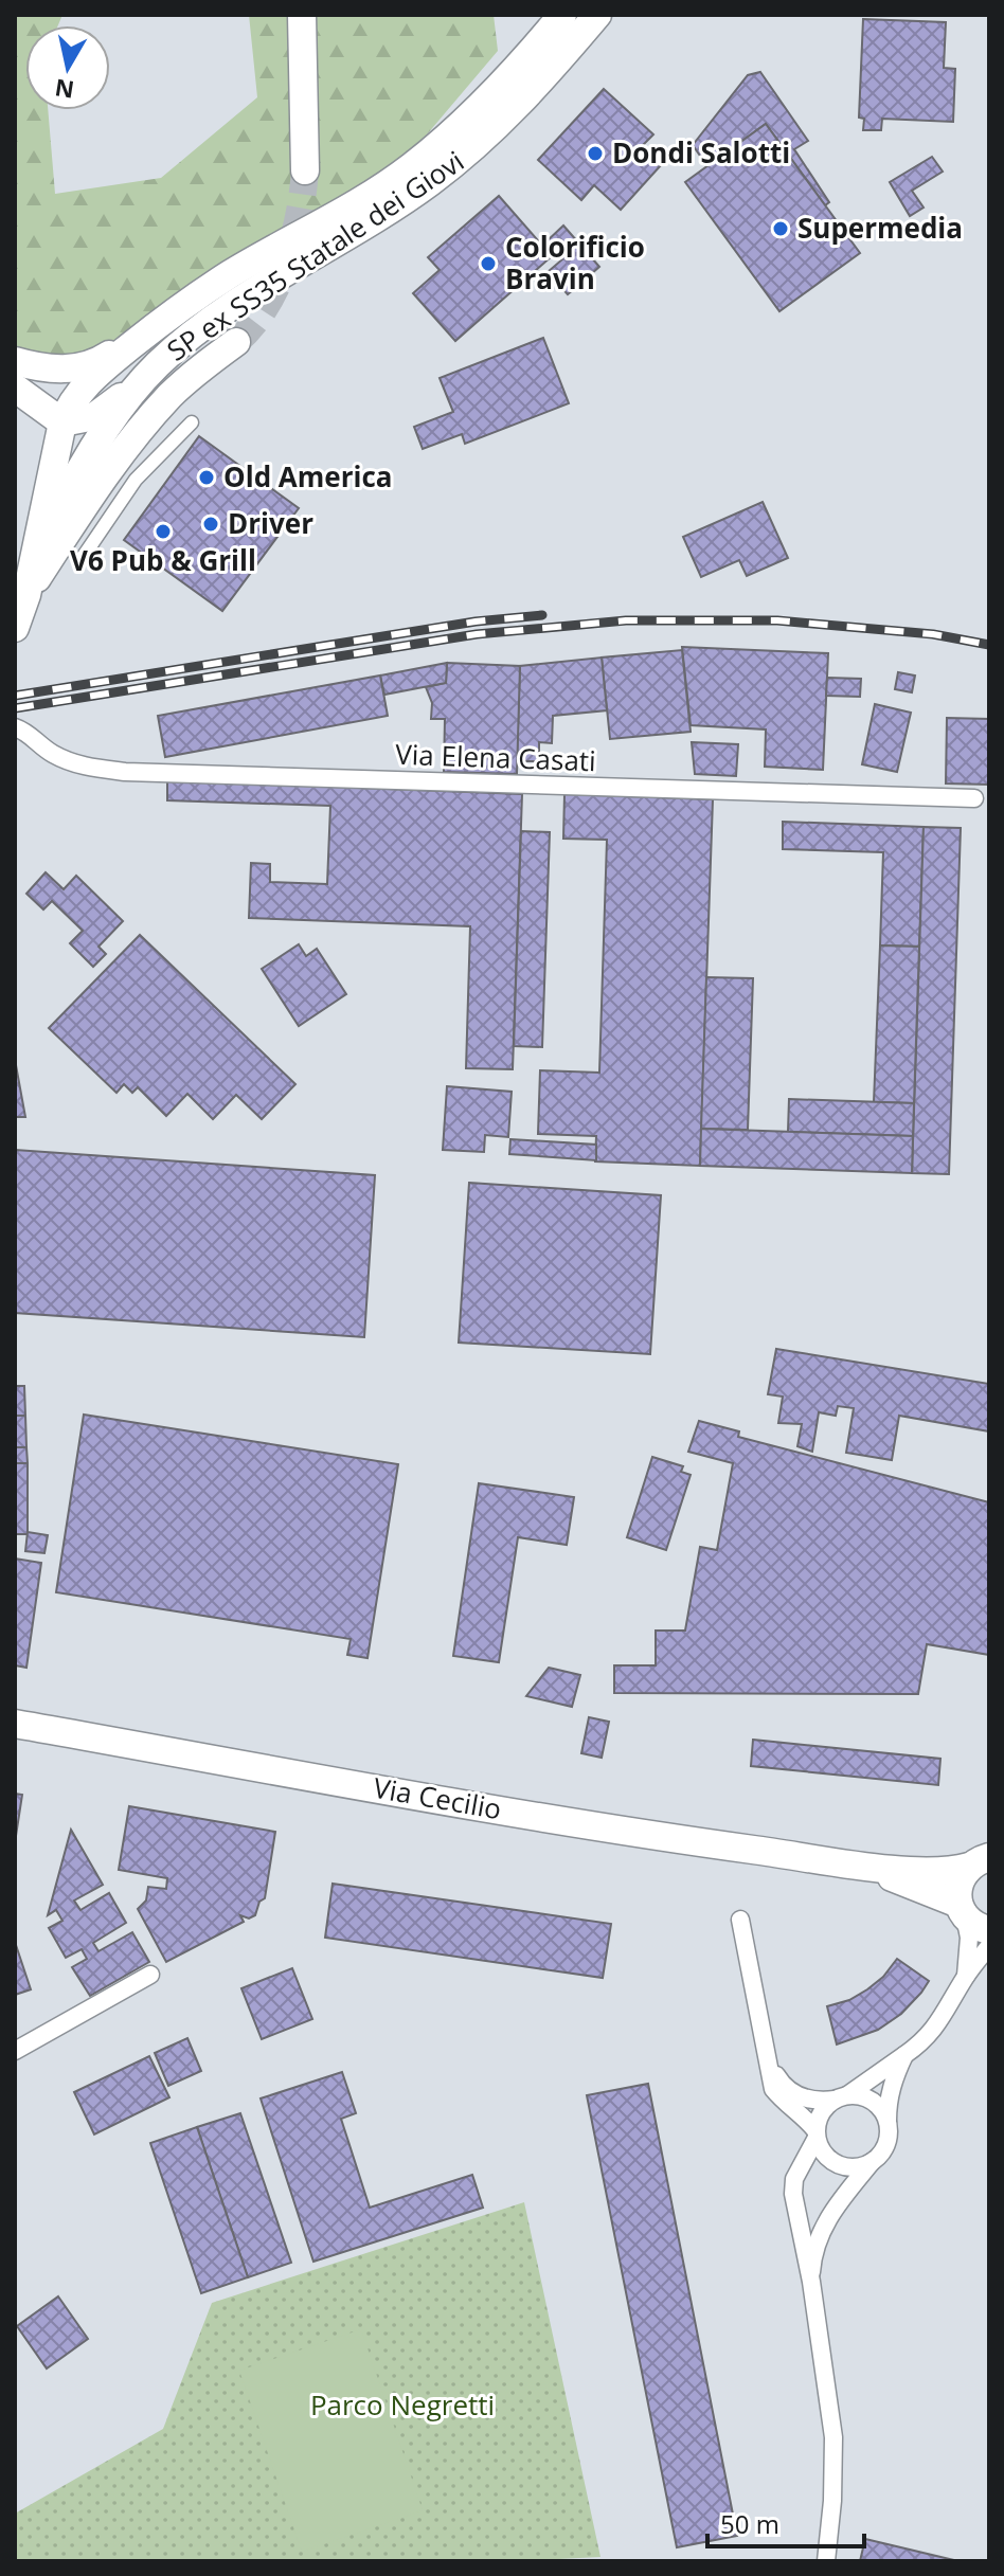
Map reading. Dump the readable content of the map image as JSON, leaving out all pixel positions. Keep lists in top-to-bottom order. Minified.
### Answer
{"streets":{"main road":["SP ex SS35 Statale dei Giovi","Via Cecilio"],"street":["Via Elena Casati"]},"parks":["Parco Negretti"],"places":["Dondi Salotti","Supermedia","Colorificio Bravin","Old America","Driver","V6 Pub & Grill"],"scale_bar":"50 m","north":"bottom"}
